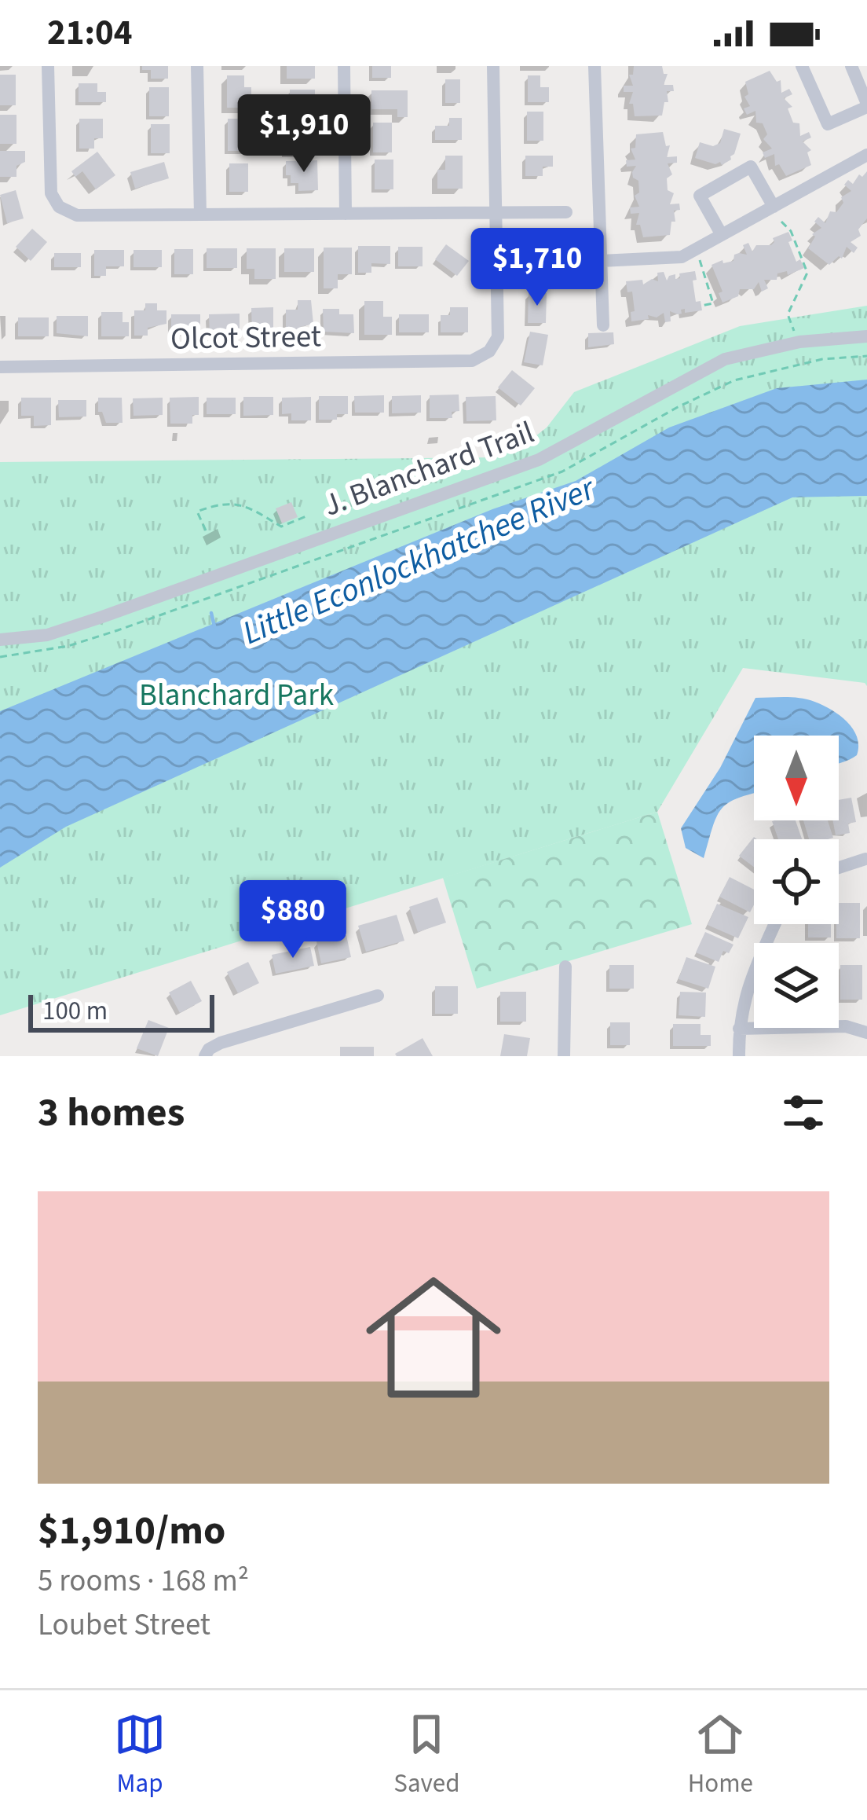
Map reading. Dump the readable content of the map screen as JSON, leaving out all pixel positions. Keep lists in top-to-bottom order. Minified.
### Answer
{"streets":{"street":["Olcot Street","J. Blanchard Trail"]},"water":["Little Econlockhatchee River"],"parks":["Blanchard Park"],"scale_bar":"100 m","north":"bottom","page":{"status":"21:04","price":["$1,910","$1,710","$880"],"scale":"100 m","heading":"3 homes","list":[{"name":"$1,910/mo","note":"5 rooms · 168 m² · Loubet Street"}],"tabs":["Map","Saved","Home"]}}
